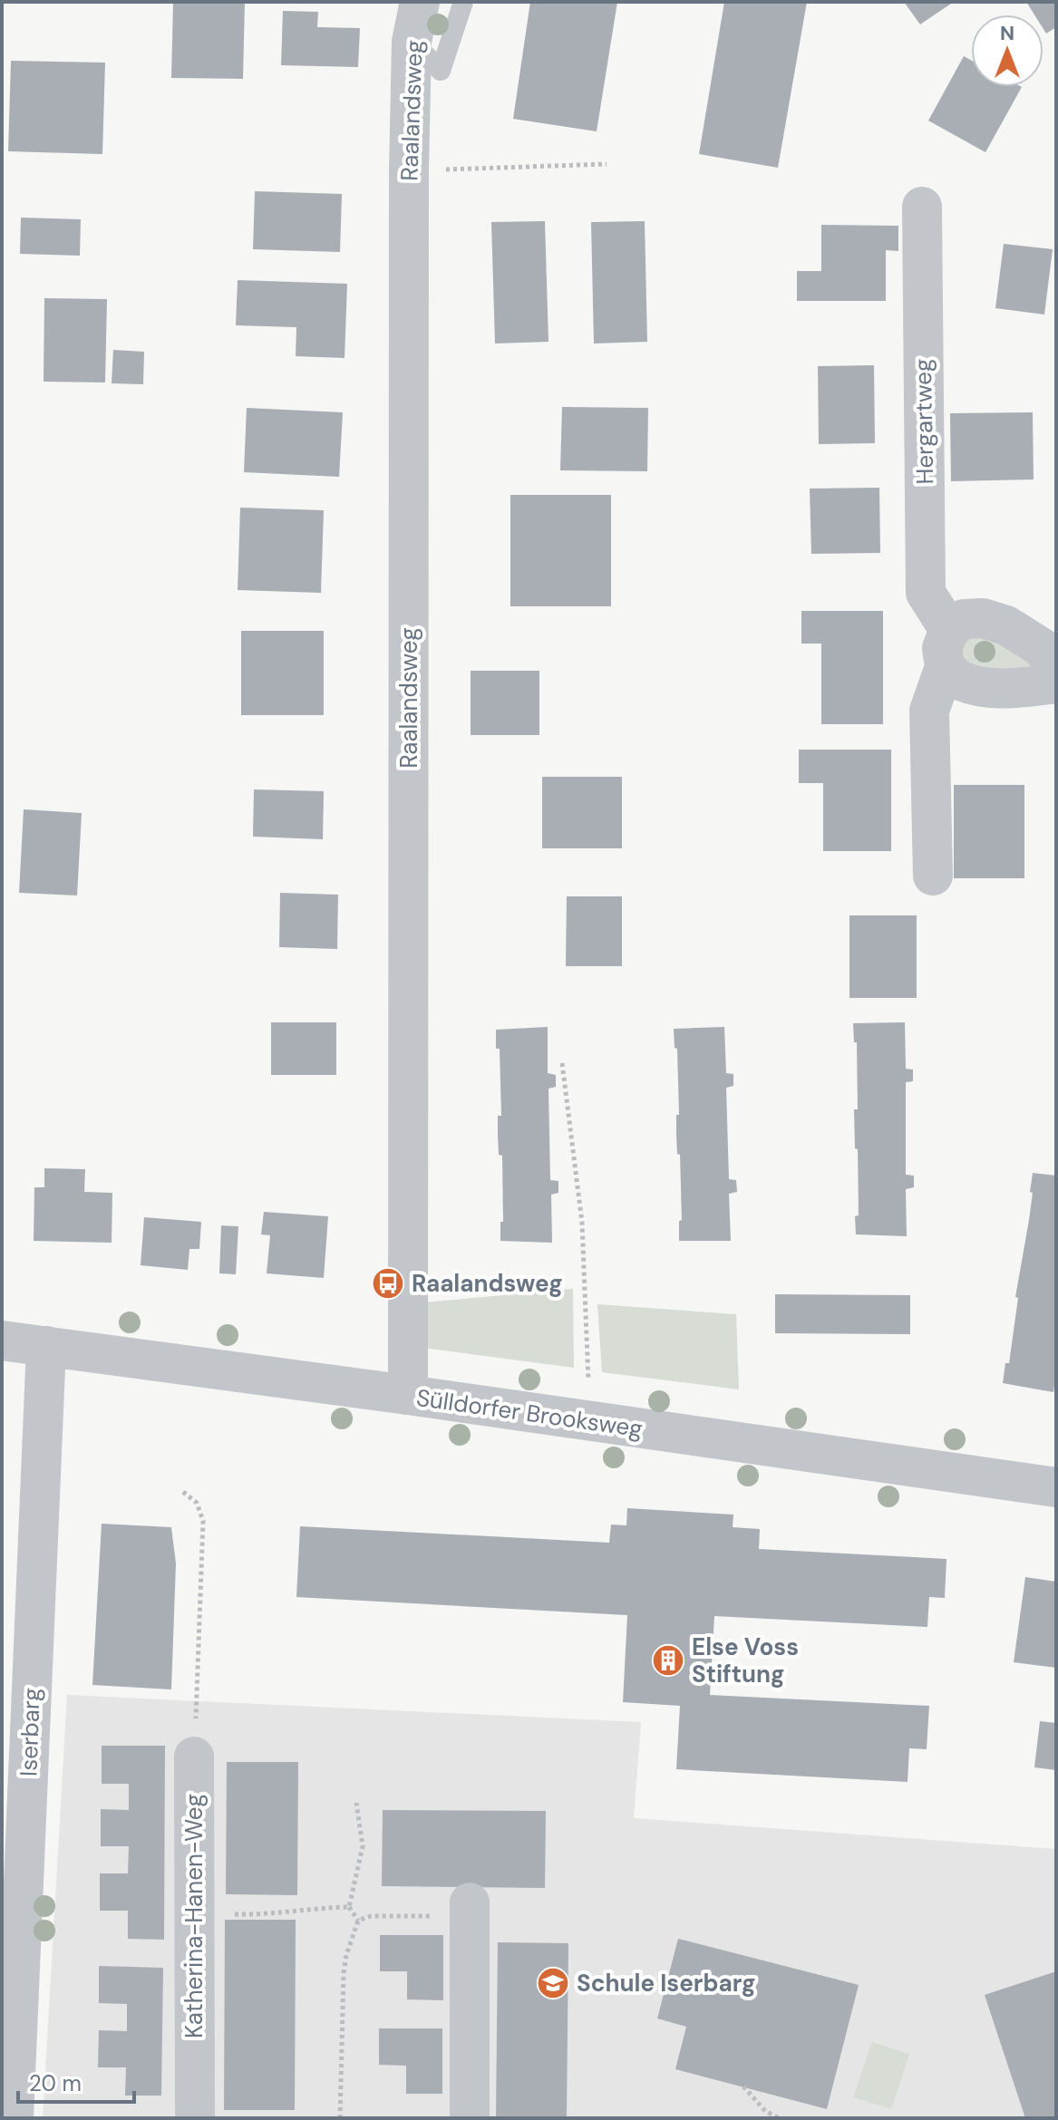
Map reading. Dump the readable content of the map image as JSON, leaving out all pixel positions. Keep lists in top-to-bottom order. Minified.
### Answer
{"streets":{"street":["Raalandsweg","Hergartweg","Sülldorfer Brooksweg","Iserbarg","Katherina-Hanen-Weg"]},"crossings":[["Raalandsweg","Sülldorfer Brooksweg"],["Sülldorfer Brooksweg","Iserbarg"]],"places":{"bus stop":["Raalandsweg"],"building":["Else Voss Stiftung"],"school or university":["Schule Iserbarg"]},"scale_bar":"20 m","north":"top"}
